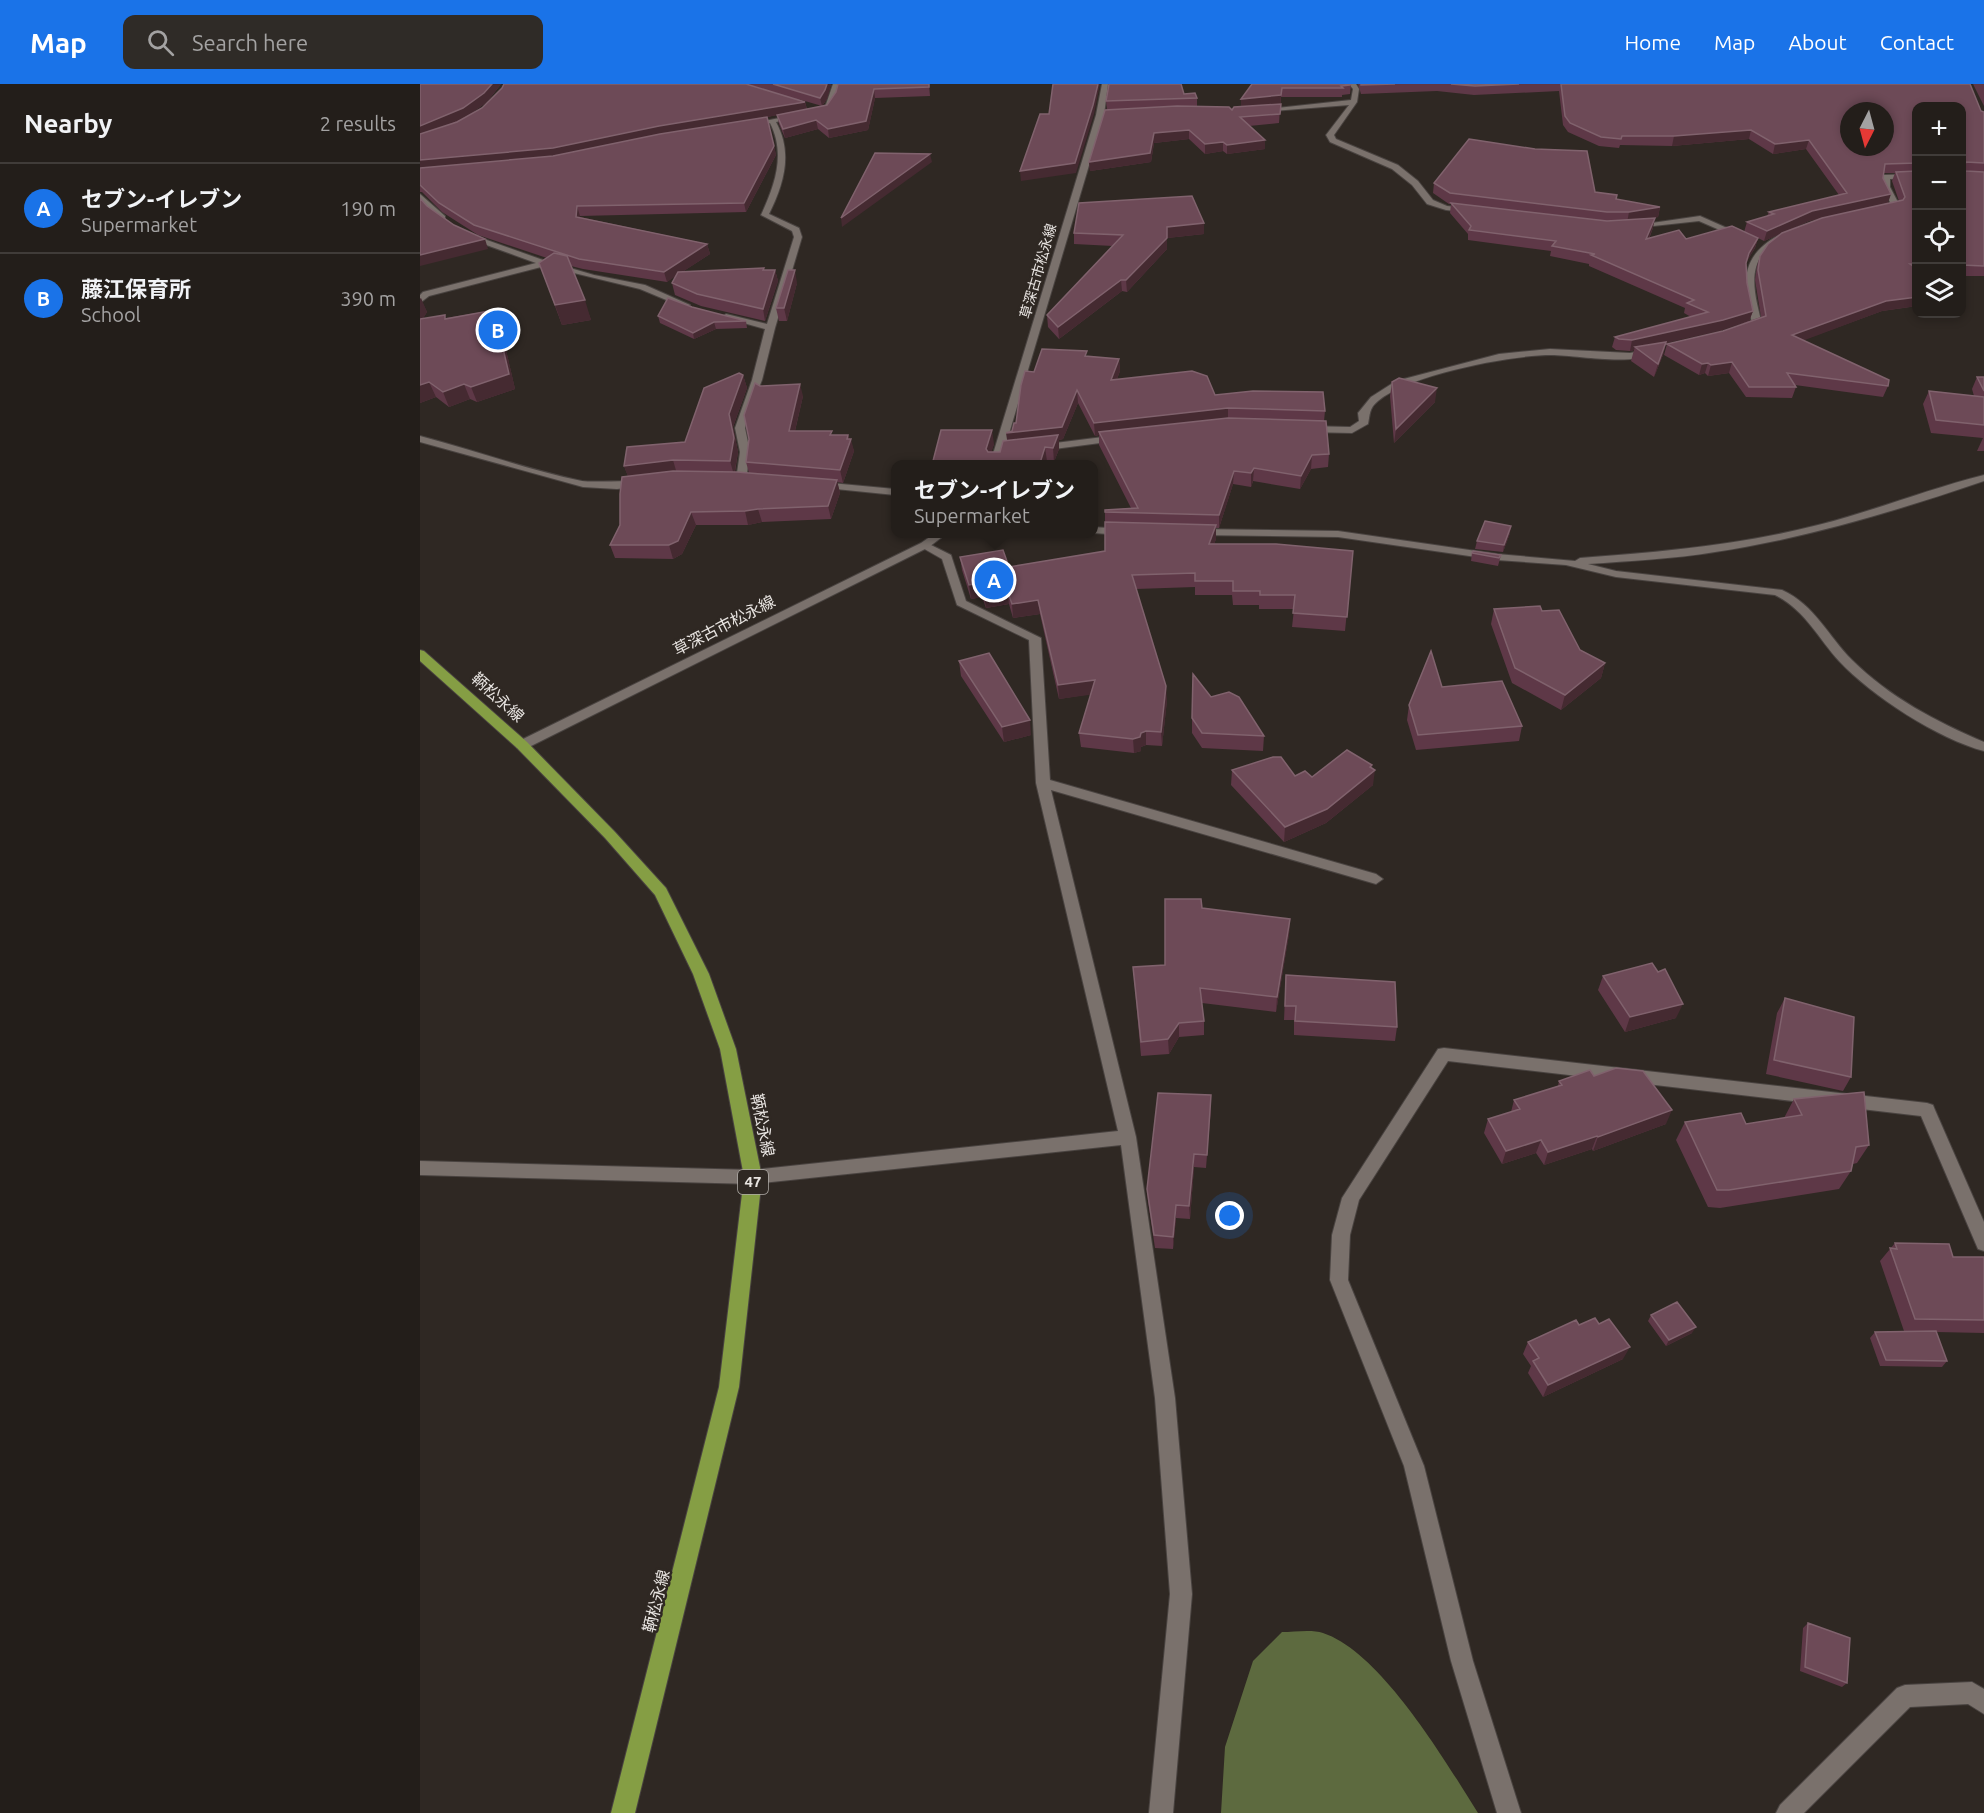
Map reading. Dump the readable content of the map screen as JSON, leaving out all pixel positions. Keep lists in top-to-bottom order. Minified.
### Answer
{"streets":{"main road":["鞆松永線","47"],"street":["草深古市松永線"]},"crossings":[["草深古市松永線","鞆松永線"]],"north":"bottom","page":{"header":"Map","search":"Search here","nav":["Home","Map","About","Contact"],"heading":["Nearby","2 results"],"map_buttons":["+","−"],"list":[{"mark":"A","name":"セブン-イレブン","note":"Supermarket","value":"190 m"},{"mark":"B","name":"藤江保育所","note":"School","value":"390 m"}],"pins":["B","A"],"popup":["セブン-イレブン","Supermarket"]}}
